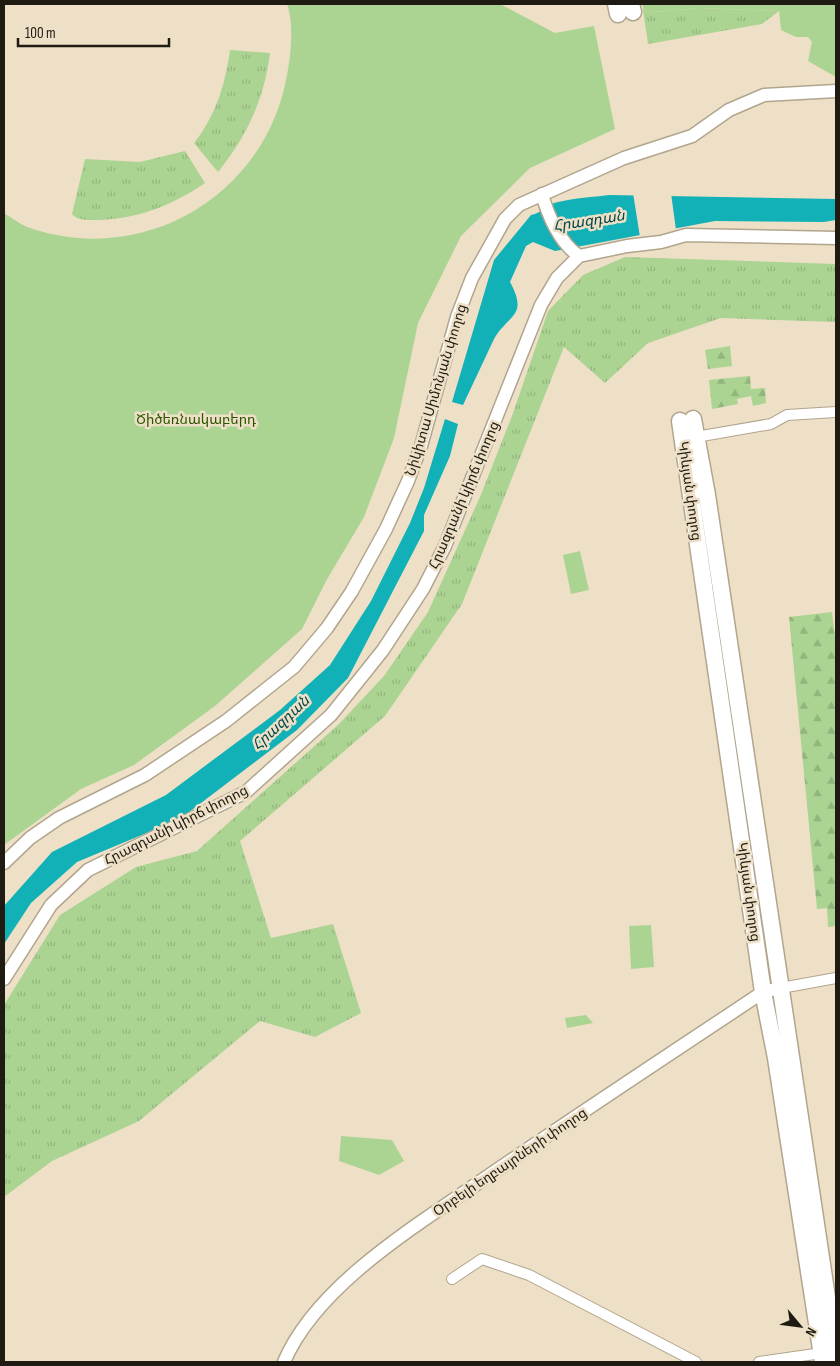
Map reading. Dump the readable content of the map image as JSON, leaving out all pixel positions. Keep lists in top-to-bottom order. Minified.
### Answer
{"streets":{"main road":["Կիևյան փողոց"],"street":["Նիկիտա Սիմոնյան փողոց","Հրազդանի կիրճ փողոց","Օրբելի եղբայրների փողոց"]},"crossings":[["Կիևյան փողոց","Օրբելի եղբայրների փողոց"]],"water":["Հրազդան"],"parks":["Ծիծեռնակաբերդ"],"scale_bar":"100 m","north":"bottom right"}
